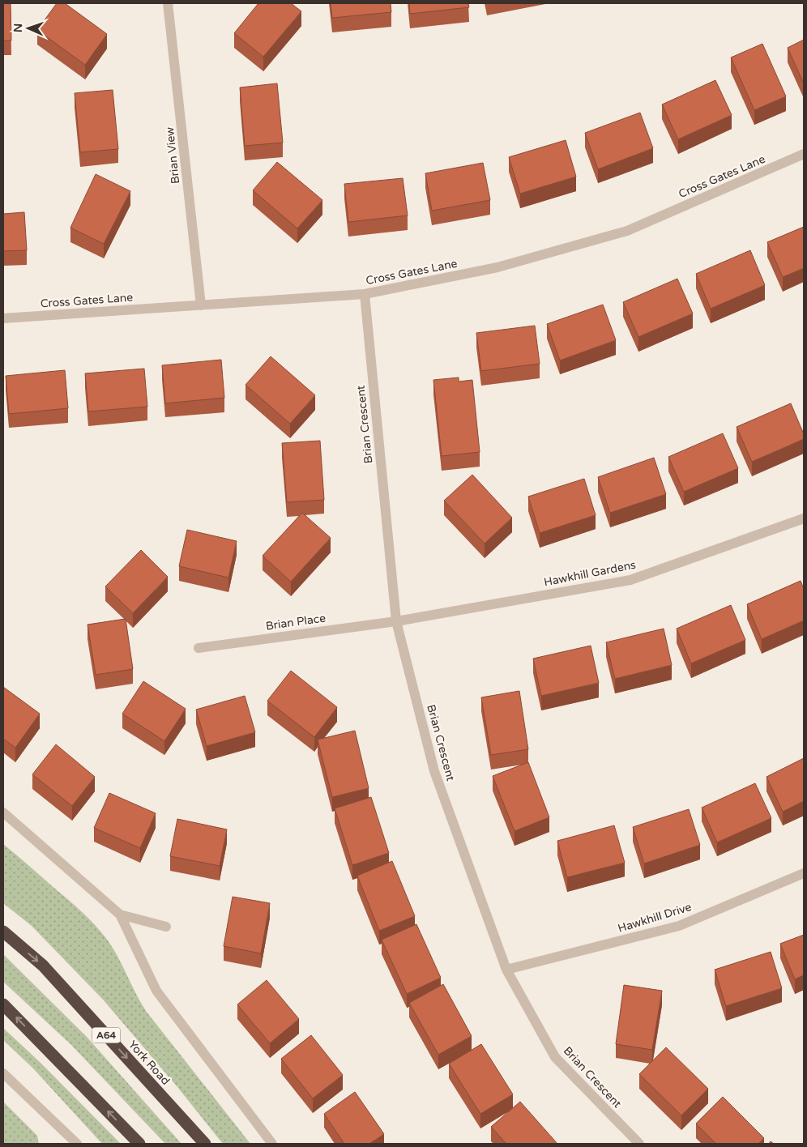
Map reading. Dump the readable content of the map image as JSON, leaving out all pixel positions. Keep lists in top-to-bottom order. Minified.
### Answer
{"streets":{"highway":["A64","York Road"],"street":["Brian View","Cross Gates Lane","Brian Crescent","Hawkhill Gardens","Brian Place","Hawkhill Drive"]},"crossings":[["Brian View","Cross Gates Lane"],["Cross Gates Lane","Brian Crescent"],["Brian Crescent","Hawkhill Gardens"],["Brian Crescent","Brian Place"],["Brian Crescent","Hawkhill Drive"],["Hawkhill Gardens","Brian Place"]],"north":"left"}
